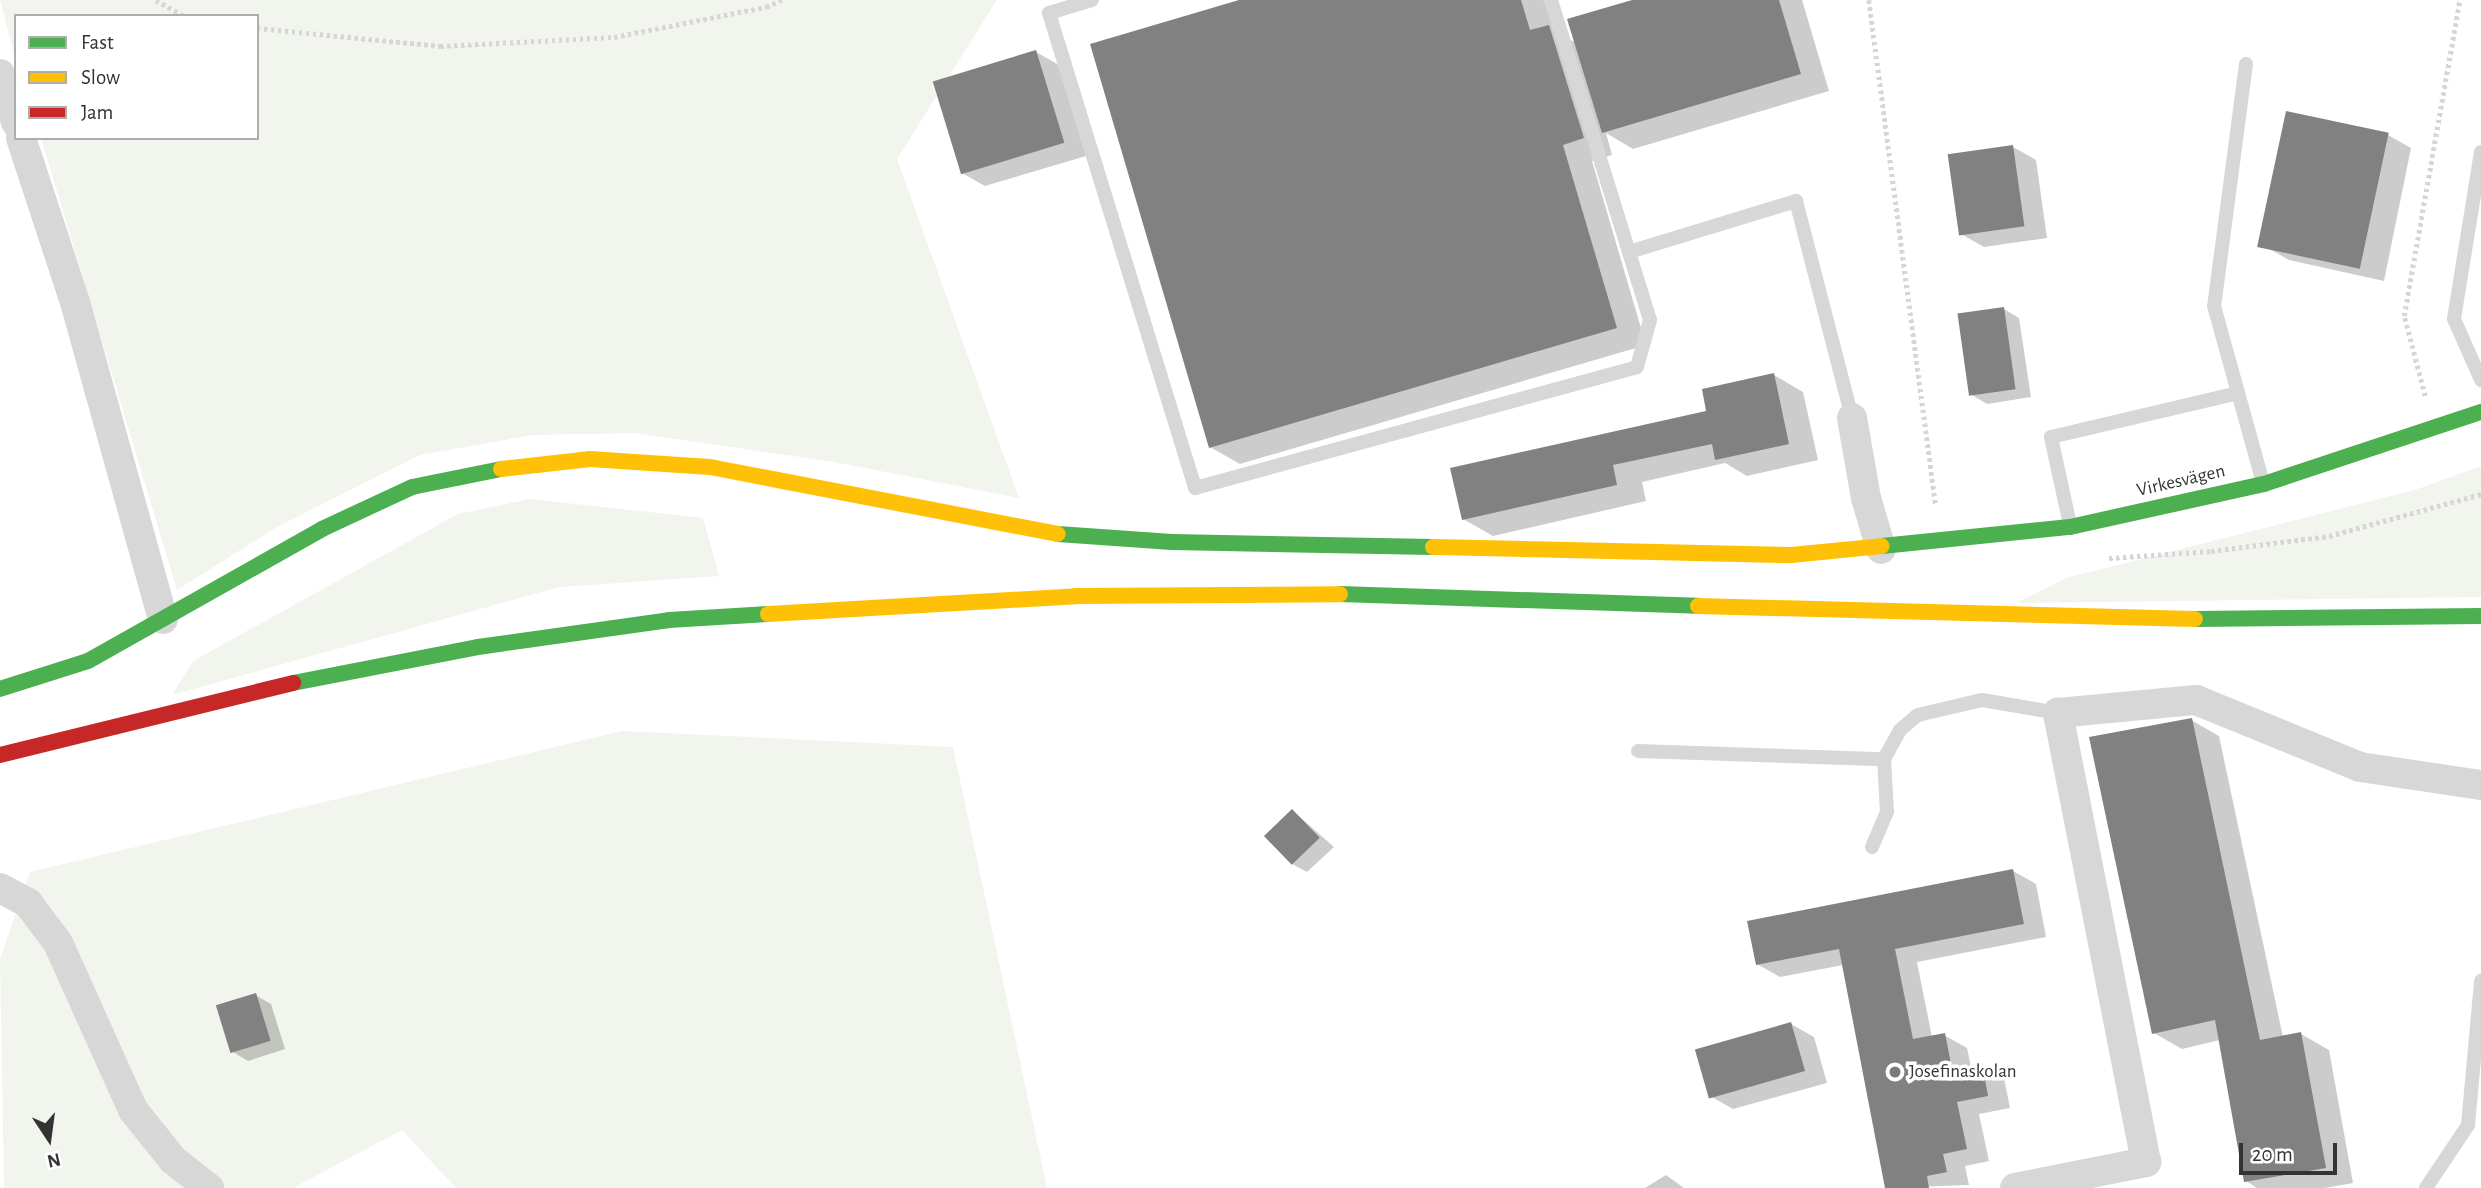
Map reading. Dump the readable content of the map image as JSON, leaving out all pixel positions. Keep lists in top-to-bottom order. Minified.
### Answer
{"streets":{"street":["Virkesvägen"]},"places":["Josefinaskolan"],"legend":["Fast","Slow","Jam"],"scale_bar":"20 m","north":"bottom"}
